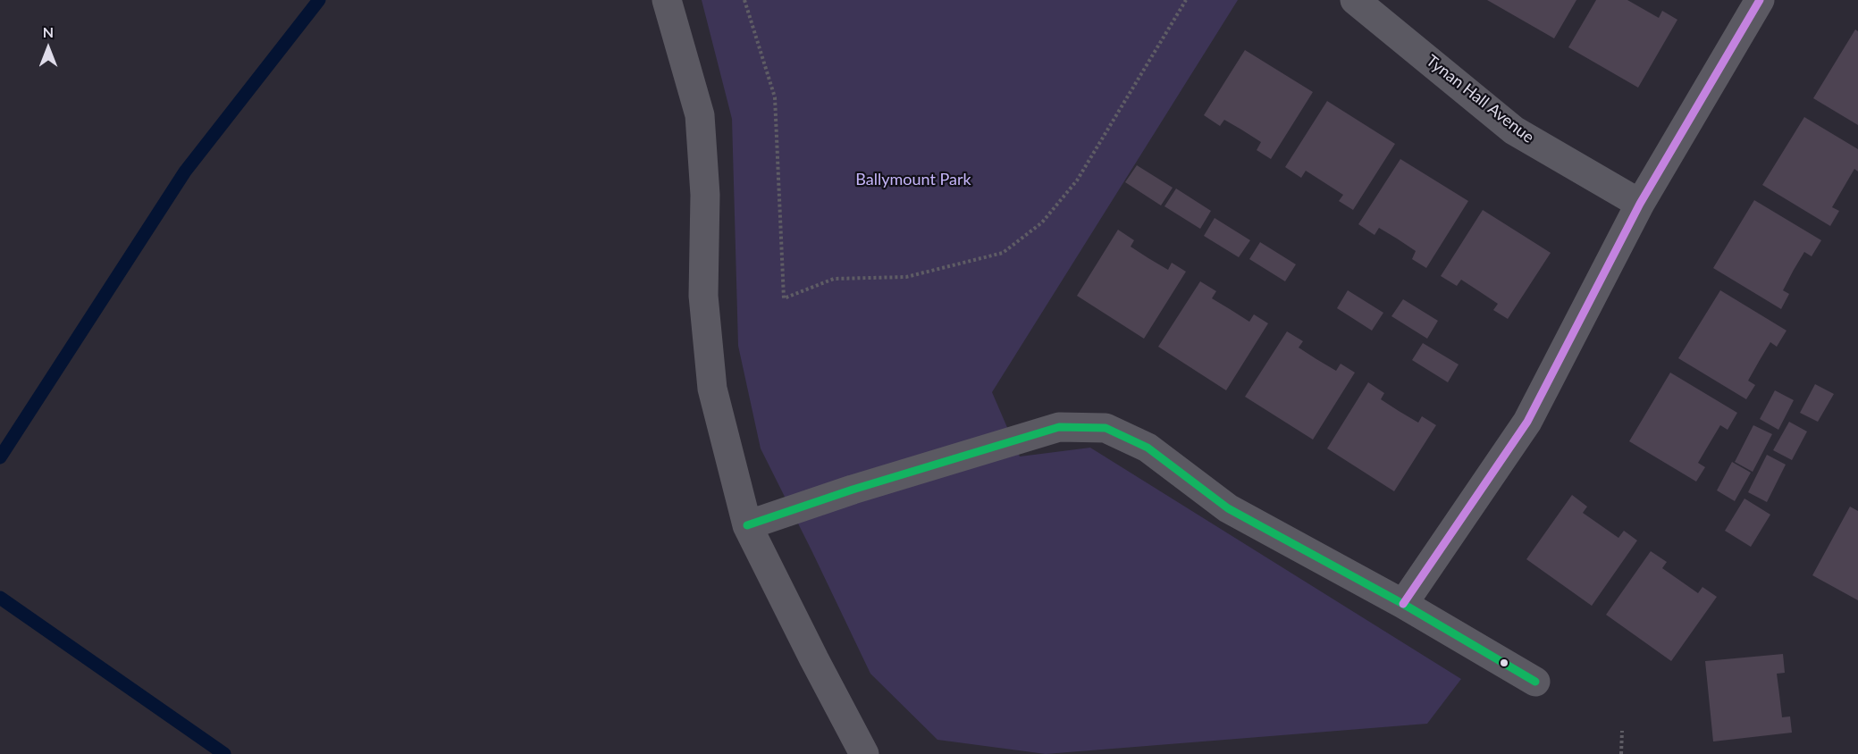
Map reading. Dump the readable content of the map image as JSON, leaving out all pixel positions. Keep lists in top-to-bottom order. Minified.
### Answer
{"streets":{"street":["Tynan Hall Avenue"]},"parks":["Ballymount Park"],"north":"top"}
